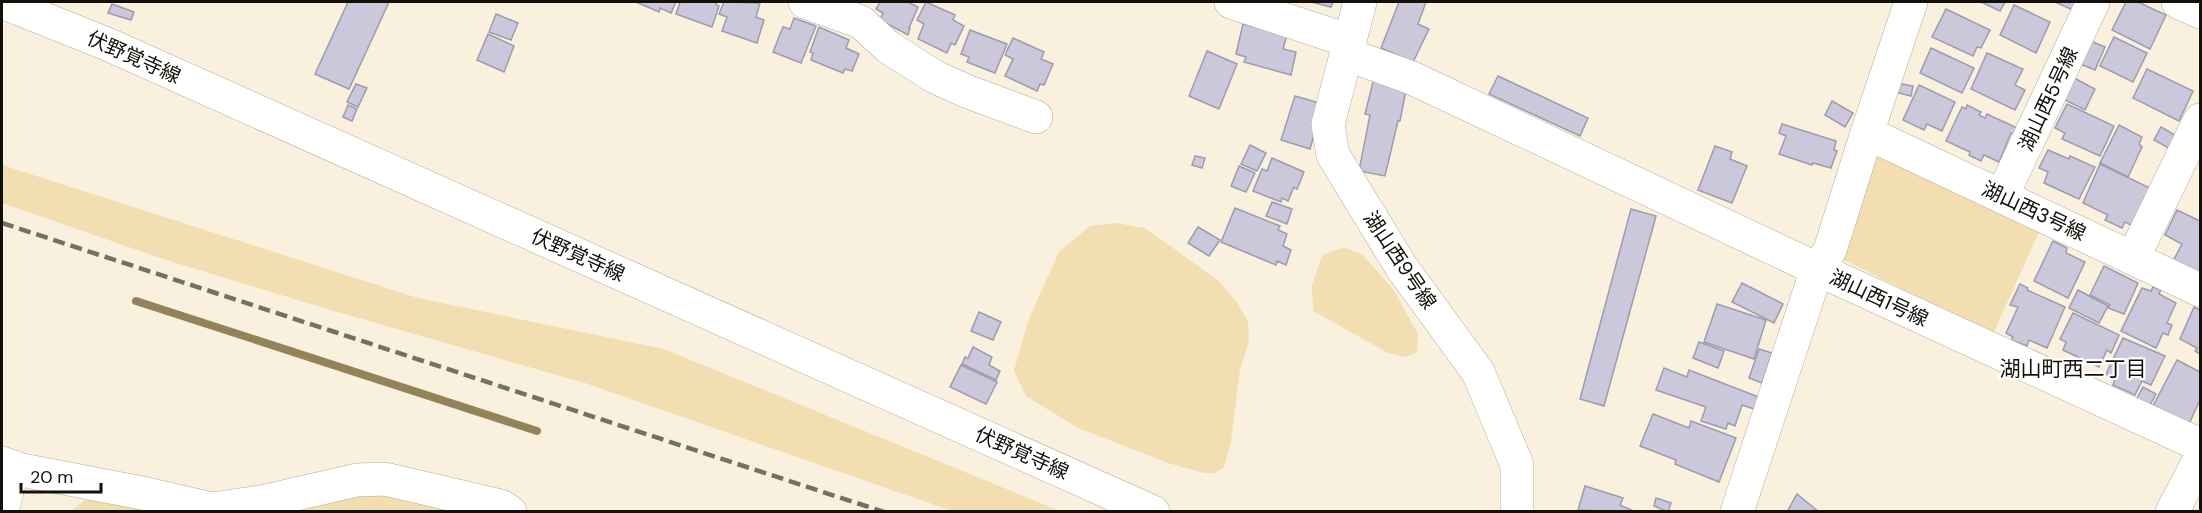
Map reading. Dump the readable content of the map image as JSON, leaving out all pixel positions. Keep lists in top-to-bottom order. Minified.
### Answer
{"streets":{"street":["伏野覚寺線","湖山西5号線","湖山西3号線","湖山西9号線","湖山西1号線"]},"crossings":[["湖山西5号線","湖山西3号線"],["湖山西3号線","湖山西1号線"]],"districts":["湖山町西二丁目"],"scale_bar":"20 m"}
